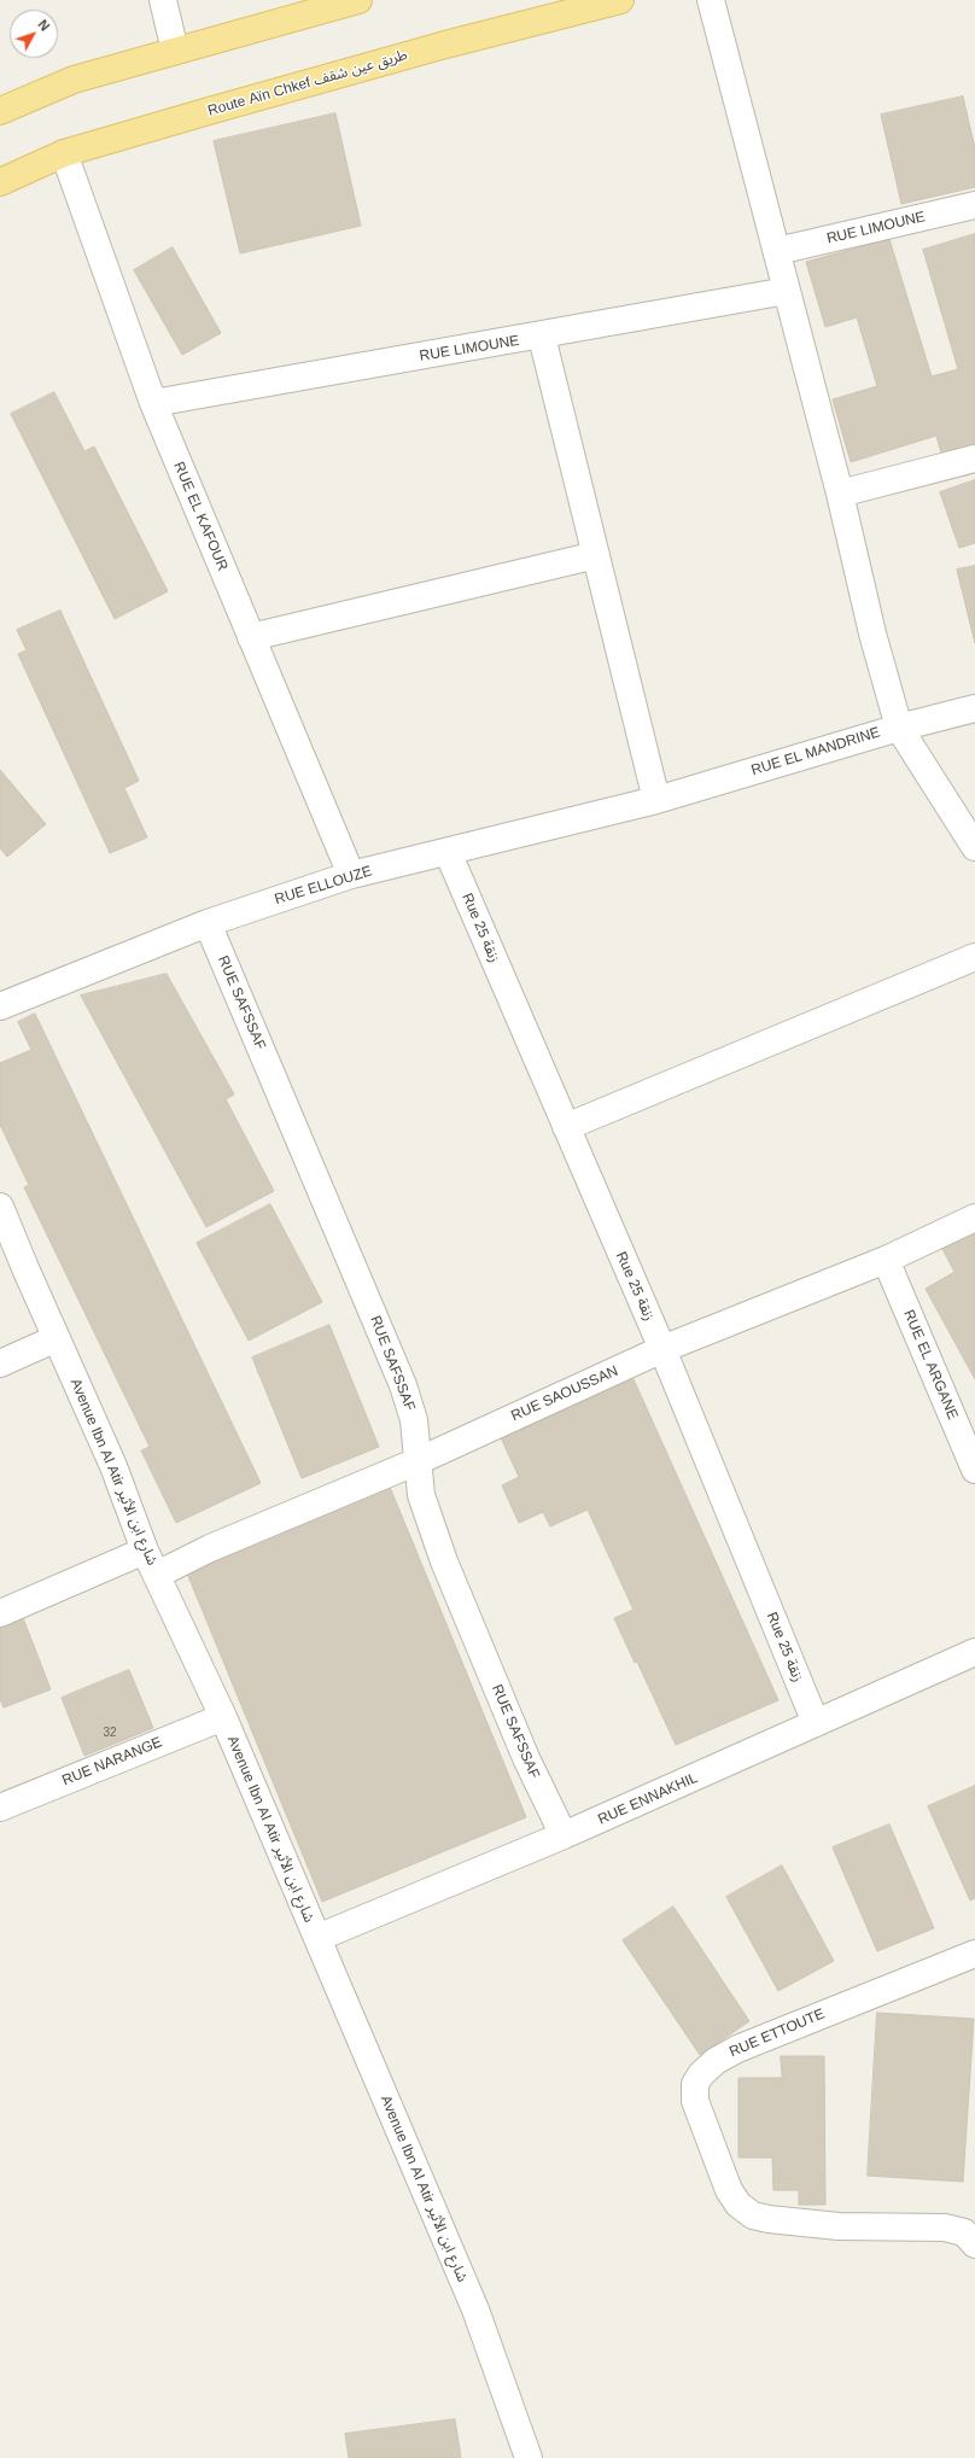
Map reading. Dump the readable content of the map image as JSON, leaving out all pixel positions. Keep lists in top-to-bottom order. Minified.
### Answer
{"streets":{"main road":["Route Aïn Chkef طريق عين شقف"],"street":["RUE LIMOUNE","RUE EL KAFOUR","RUE EL MANDRINE","RUE ELLOUZE","Rue 25 زنقة","RUE SAFSSAF","RUE EL ARGANE","RUE SAOUSSAN","Avenue Ibn Al Atir شارع ابن الأثير","RUE NARANGE","RUE ENNAKHIL","RUE ETTOUTE"]},"crossings":[["Route Aïn Chkef طريق عين شقف","RUE EL KAFOUR"],["RUE LIMOUNE","RUE EL KAFOUR"],["RUE EL KAFOUR","RUE ELLOUZE"],["RUE EL MANDRINE","RUE ELLOUZE"],["RUE ELLOUZE","Rue 25 زنقة"],["RUE ELLOUZE","RUE SAFSSAF"],["Rue 25 زنقة","RUE SAOUSSAN"],["Rue 25 زنقة","RUE ENNAKHIL"],["RUE SAFSSAF","RUE SAOUSSAN"],["RUE SAFSSAF","RUE ENNAKHIL"],["RUE EL ARGANE","RUE SAOUSSAN"],["RUE SAOUSSAN","Avenue Ibn Al Atir شارع ابن الأثير"],["Avenue Ibn Al Atir شارع ابن الأثير","RUE NARANGE"],["Avenue Ibn Al Atir شارع ابن الأثير","RUE ENNAKHIL"]],"house_numbers":["32"],"north":"top right"}
